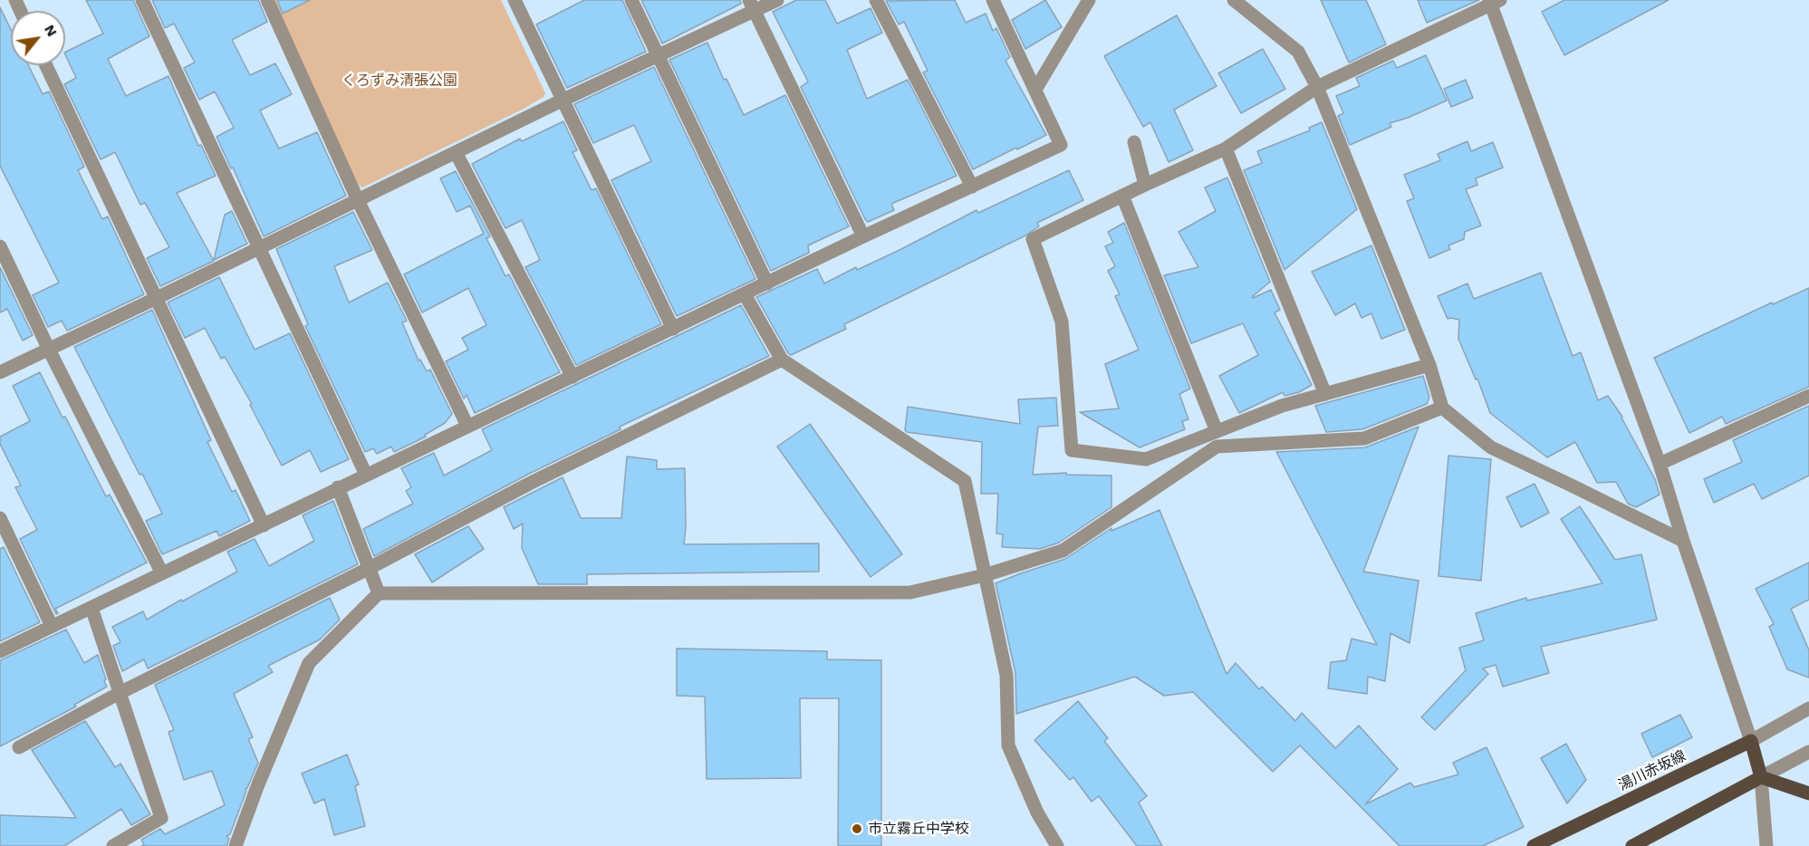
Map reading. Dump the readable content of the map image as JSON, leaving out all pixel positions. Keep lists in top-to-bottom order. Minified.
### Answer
{"streets":{"main road":["湯川赤坂線"]},"parks":["くろずみ清張公園"],"places":["市立霧丘中学校"],"north":"top right"}
